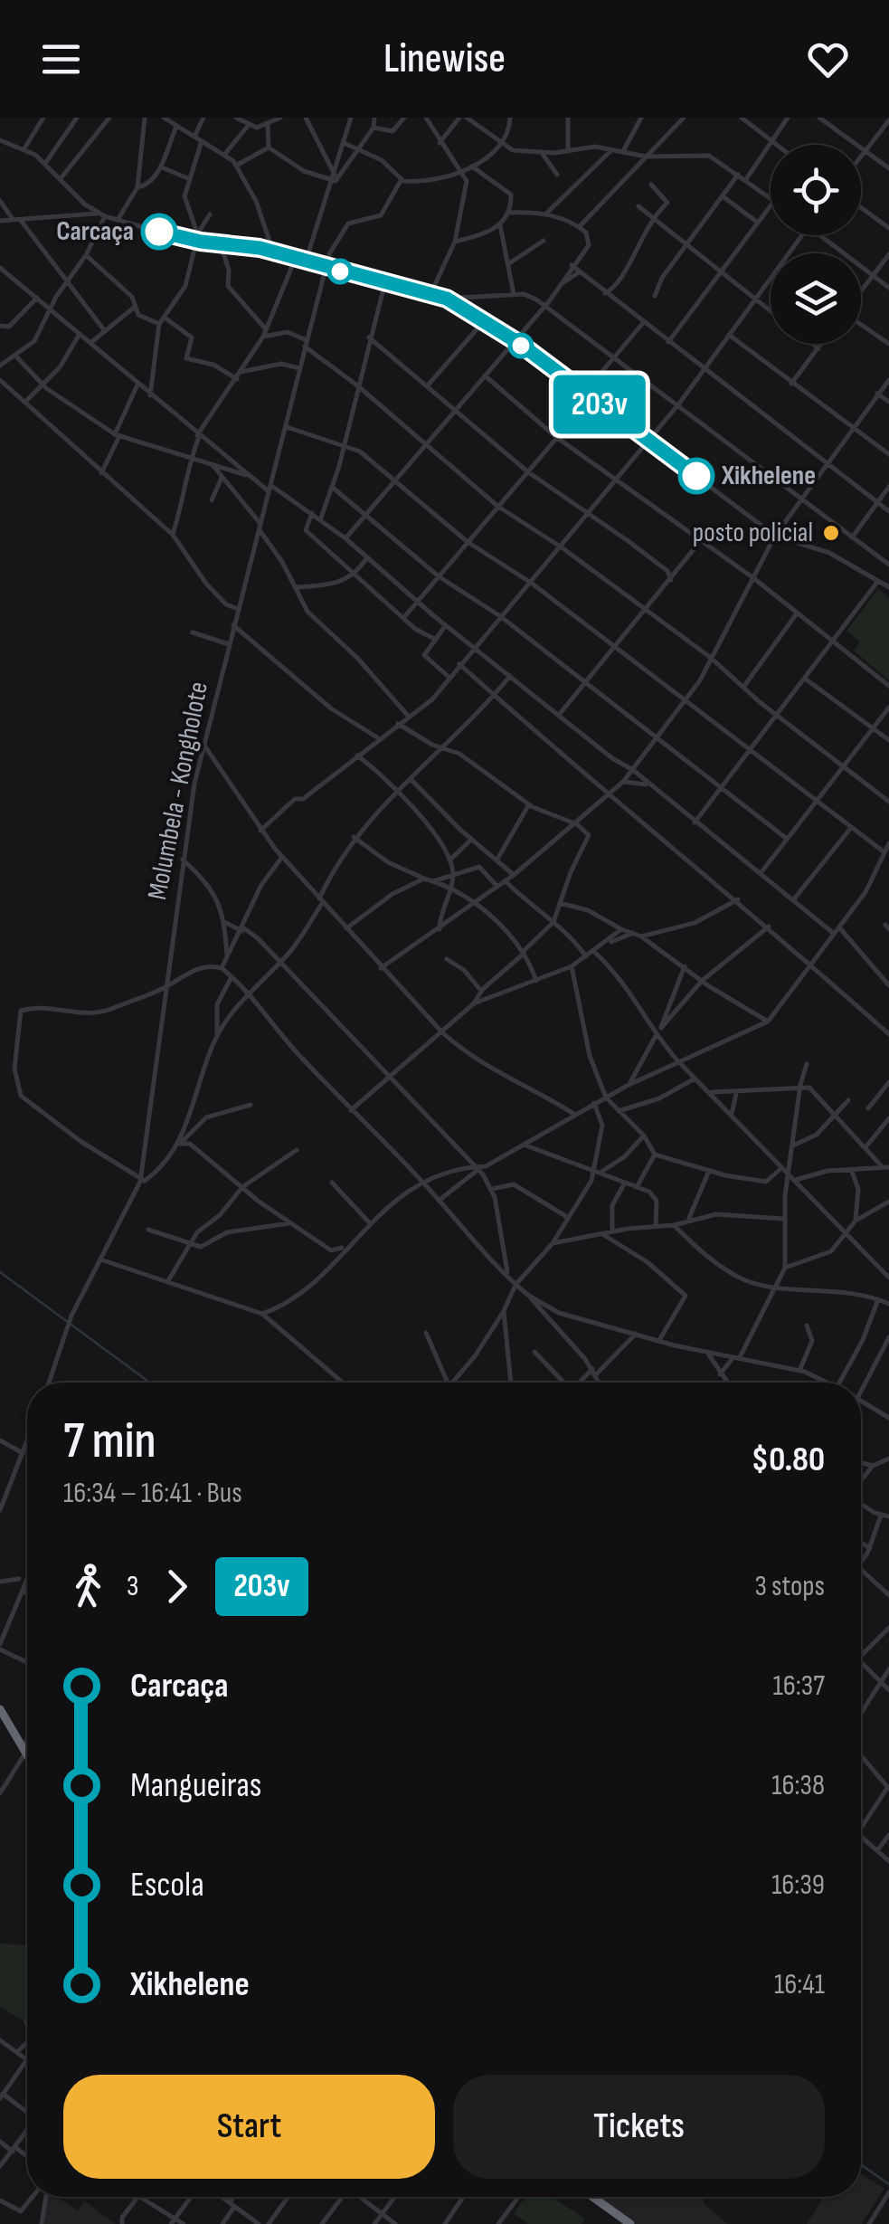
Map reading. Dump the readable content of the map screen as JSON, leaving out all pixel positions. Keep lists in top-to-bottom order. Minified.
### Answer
{"streets":{"street":["Molumbela - Kongholote"]},"places":["Carcaça","Xikhelene","posto policial"],"lines":["bus line 203v"],"page":{"header":"Linewise","on_map":"203v","heading":["7 min","16:34 – 16:41 · Bus","$0.80"],"legs":["3","203v","3 stops"],"list":[{"name":"Carcaça","value":"16:37"},{"name":"Mangueiras","value":"16:38"},{"name":"Escola","value":"16:39"},{"name":"Xikhelene","value":"16:41"}],"buttons":["Start","Tickets"]}}
